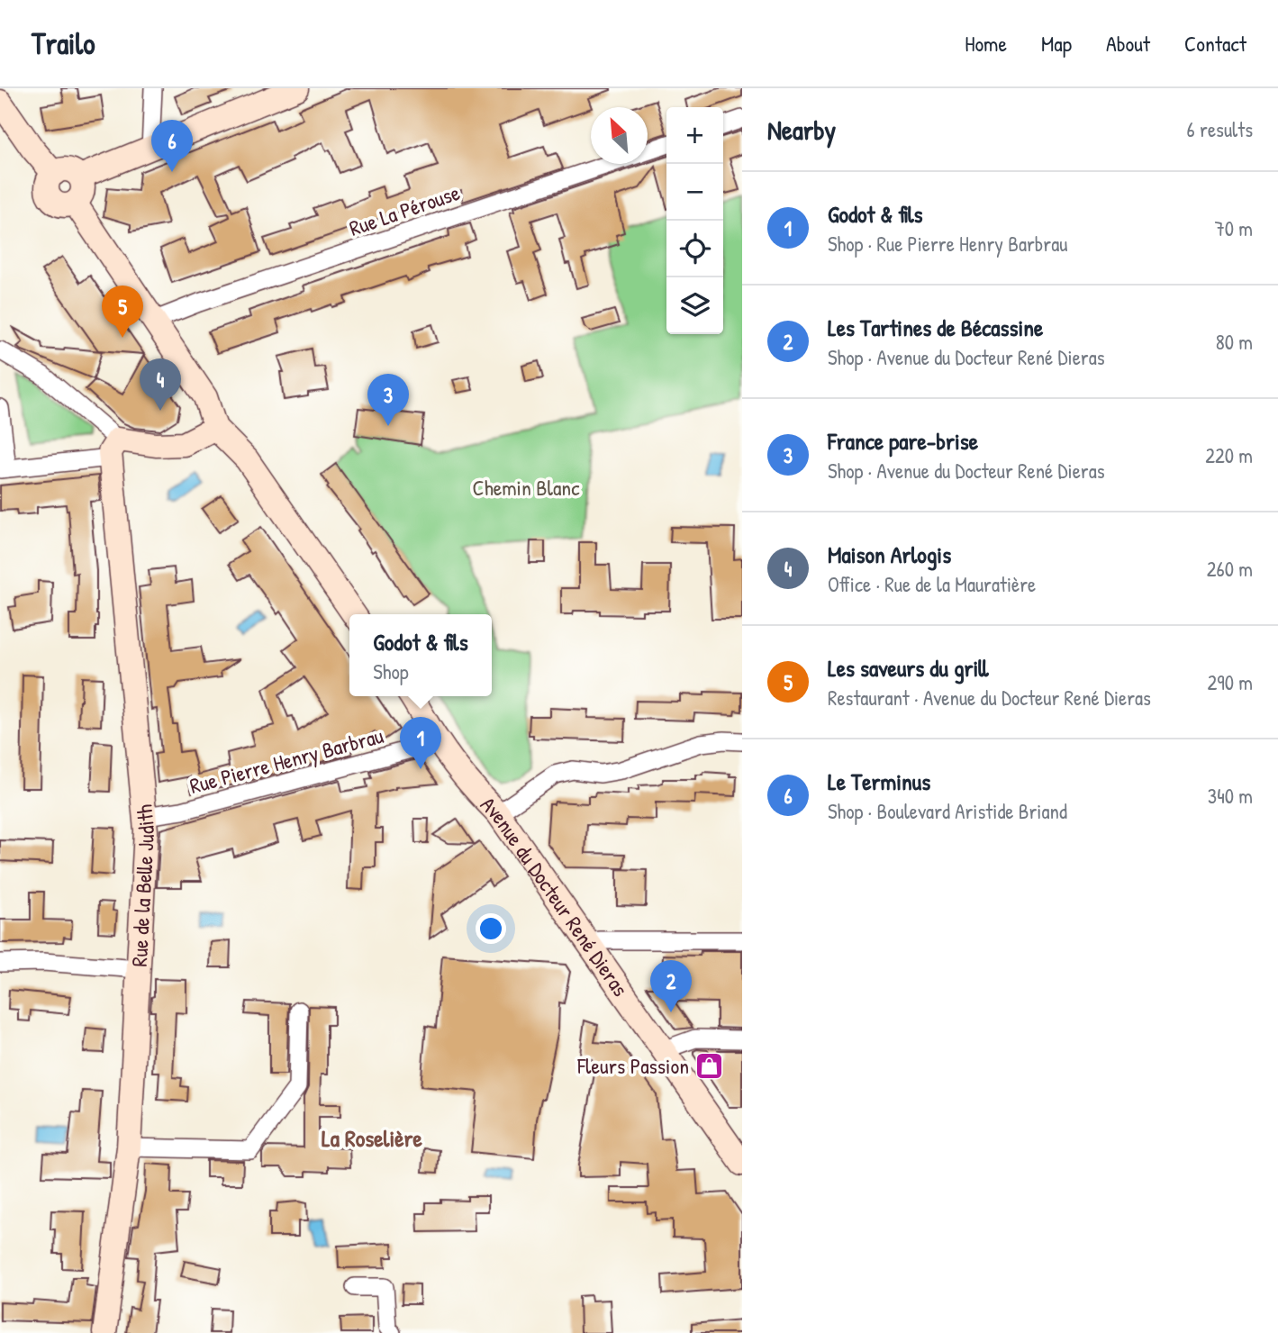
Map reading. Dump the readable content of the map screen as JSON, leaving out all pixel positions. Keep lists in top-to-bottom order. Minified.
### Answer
{"streets":{"main road":["Rue de la Belle Judith","Avenue du Docteur René Dieras"],"street":["Rue La Pérouse","Rue Pierre Henry Barbrau"]},"crossings":[["Rue Pierre Henry Barbrau","Rue de la Belle Judith"],["Rue Pierre Henry Barbrau","Avenue du Docteur René Dieras"]],"districts":["La Roselière"],"parks":["Chemin Blanc"],"places":{"shop":["Fleurs Passion"]},"north":"top left","page":{"header":"Trailo","nav":["Home","Map","About","Contact"],"heading":["Nearby","6 results"],"map_buttons":["+","−"],"pins":["6","5","4","3","1","2"],"list":[{"mark":"1","name":"Godot & fils","note":"Shop · Rue Pierre Henry Barbrau","value":"70 m"},{"mark":"2","name":"Les Tartines de Bécassine","note":"Shop · Avenue du Docteur René Dieras","value":"80 m"},{"mark":"3","name":"France pare-brise","note":"Shop · Avenue du Docteur René Dieras","value":"220 m"},{"mark":"4","name":"Maison Arlogis","note":"Office · Rue de la Mauratière","value":"260 m"},{"mark":"5","name":"Les saveurs du grill","note":"Restaurant · Avenue du Docteur René Dieras","value":"290 m"},{"mark":"6","name":"Le Terminus","note":"Shop · Boulevard Aristide Briand","value":"340 m"}],"popup":["Godot & fils","Shop"]}}
